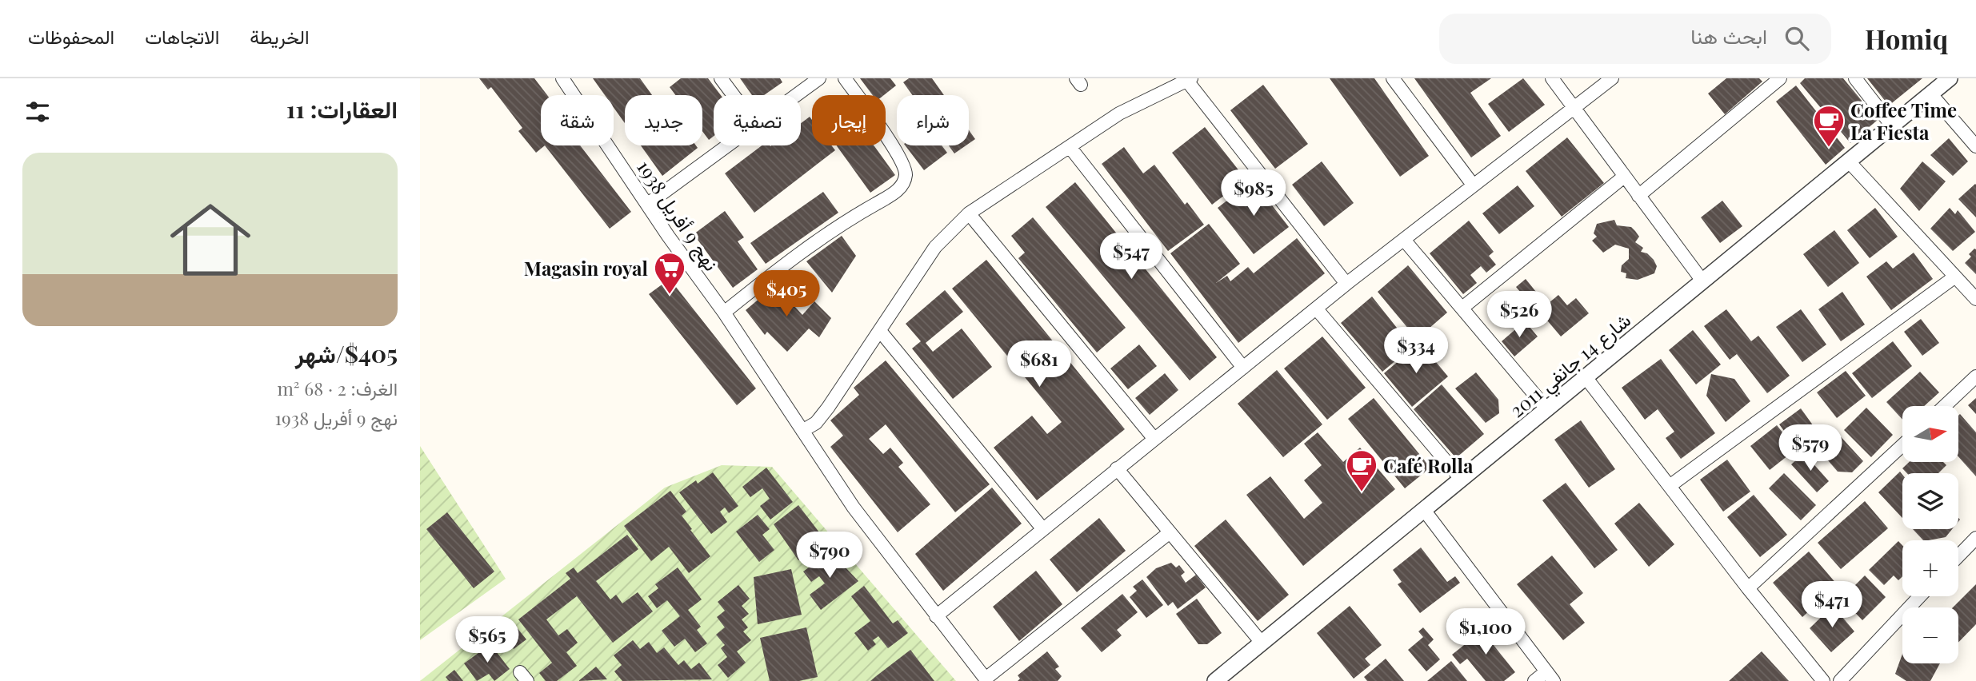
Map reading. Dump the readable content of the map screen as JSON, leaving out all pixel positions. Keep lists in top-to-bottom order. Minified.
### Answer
{"streets":{"street":["نهج 9 أفريل 1938","شارع 14 جانفي 2011"]},"places":{"cafe":["Coffee Time La Fiesta","Café Rolla"],"supermarket":["Magasin royal"]},"north":"right","page":{"header":"Homiq","search":"ابحث هنا","nav":["الخريطة","الاتجاهات","المحفوظات"],"heading":"العقارات: 11","chip":["شراء","إيجار","تصفية","جديد","شقة"],"list":[{"name":"$405/شهر","note":"الغرف: 2 · 68 m² · نهج 9 أفريل 1938"}],"price":["$985","$547","$405","$526","$334","$681","$579","$790","$471","$1,100","$565"],"map_buttons":["+","−"]}}
